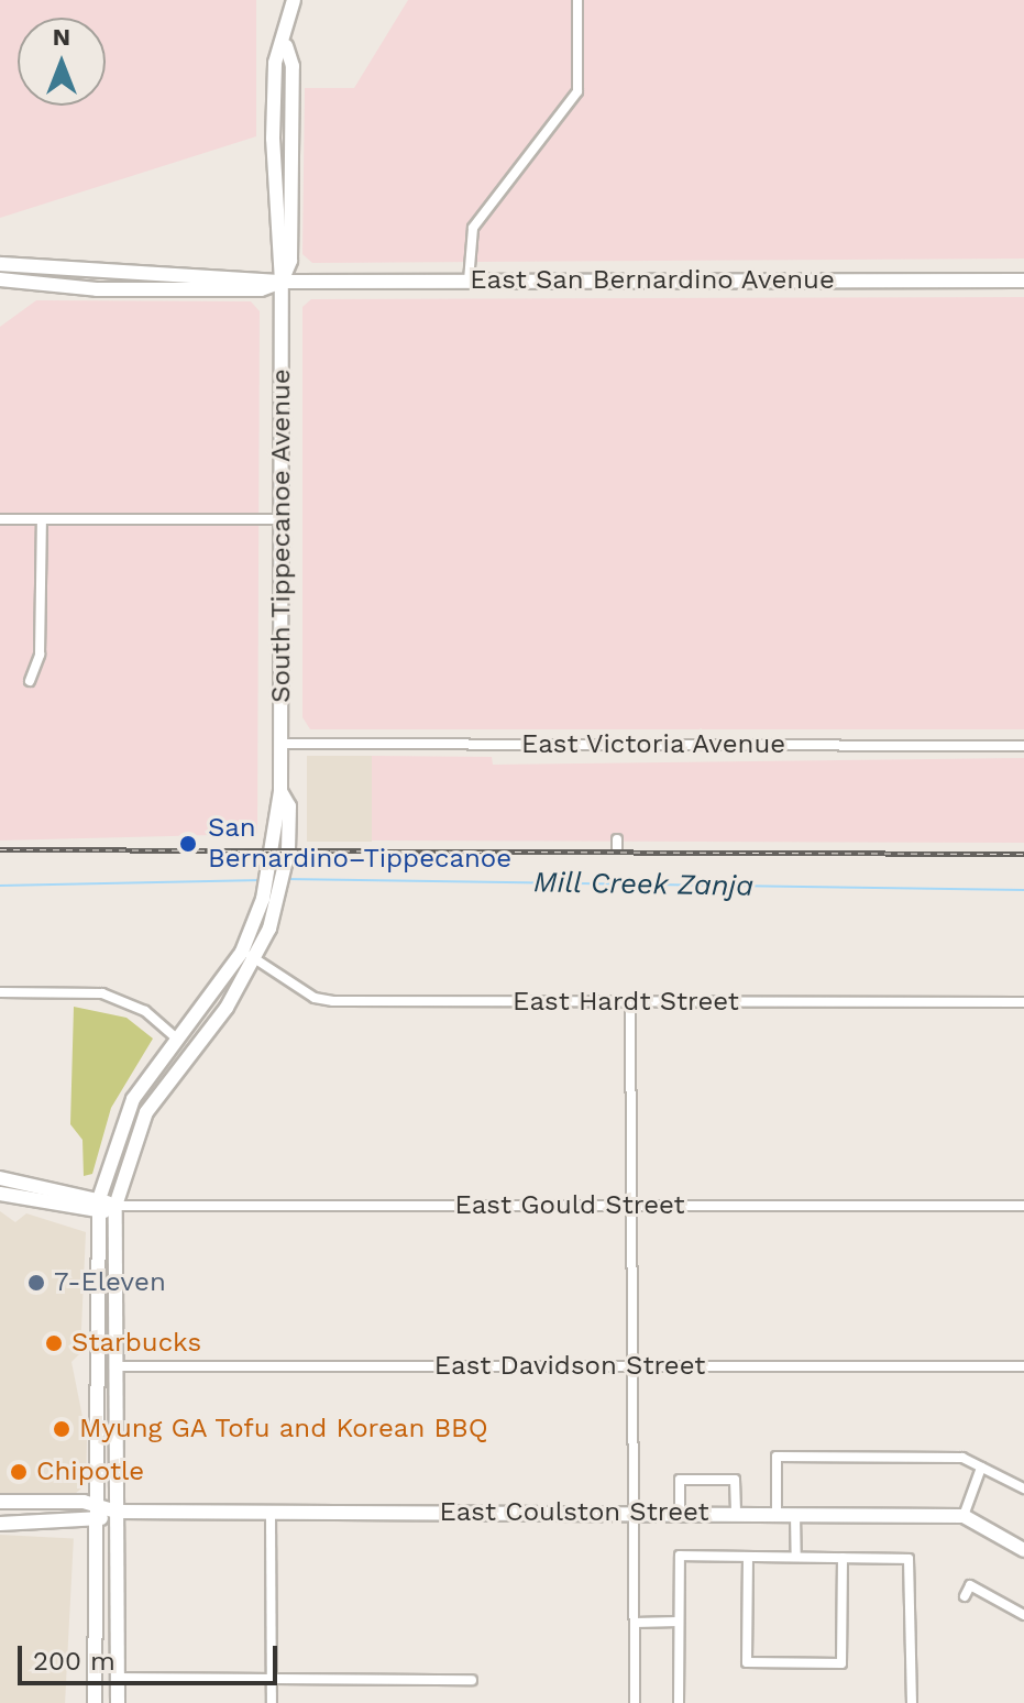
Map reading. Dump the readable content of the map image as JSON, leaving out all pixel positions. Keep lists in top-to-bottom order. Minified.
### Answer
{"streets":{"main road":["East San Bernardino Avenue","South Tippecanoe Avenue","East Coulston Street"],"street":["East Victoria Avenue","East Hardt Street","East Gould Street","East Davidson Street"]},"crossings":[["East San Bernardino Avenue","South Tippecanoe Avenue"],["South Tippecanoe Avenue","East Victoria Avenue"],["South Tippecanoe Avenue","East Hardt Street"],["South Tippecanoe Avenue","East Gould Street"],["South Tippecanoe Avenue","East Davidson Street"],["South Tippecanoe Avenue","East Coulston Street"]],"water":["Mill Creek Zanja"],"places":["San Bernardino–Tippecanoe","7-Eleven","Starbucks","Myung GA Tofu and Korean BBQ","Chipotle"],"scale_bar":"200 m","north":"top"}
